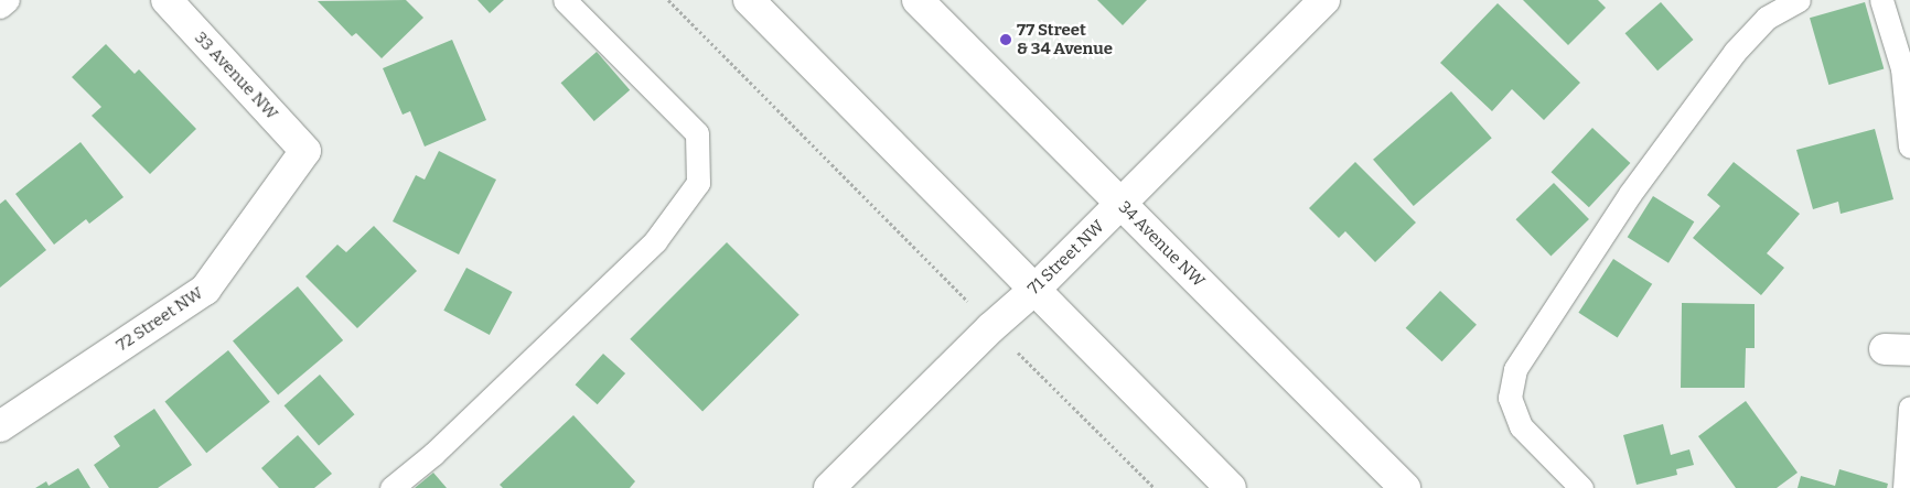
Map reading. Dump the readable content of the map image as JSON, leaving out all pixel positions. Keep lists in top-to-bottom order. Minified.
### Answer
{"streets":{"main road":["33 Avenue NW","34 Avenue NW","71 Street NW","72 Street NW"]},"crossings":[["33 Avenue NW","72 Street NW"],["34 Avenue NW","71 Street NW"]],"places":["77 Street & 34 Avenue"]}
